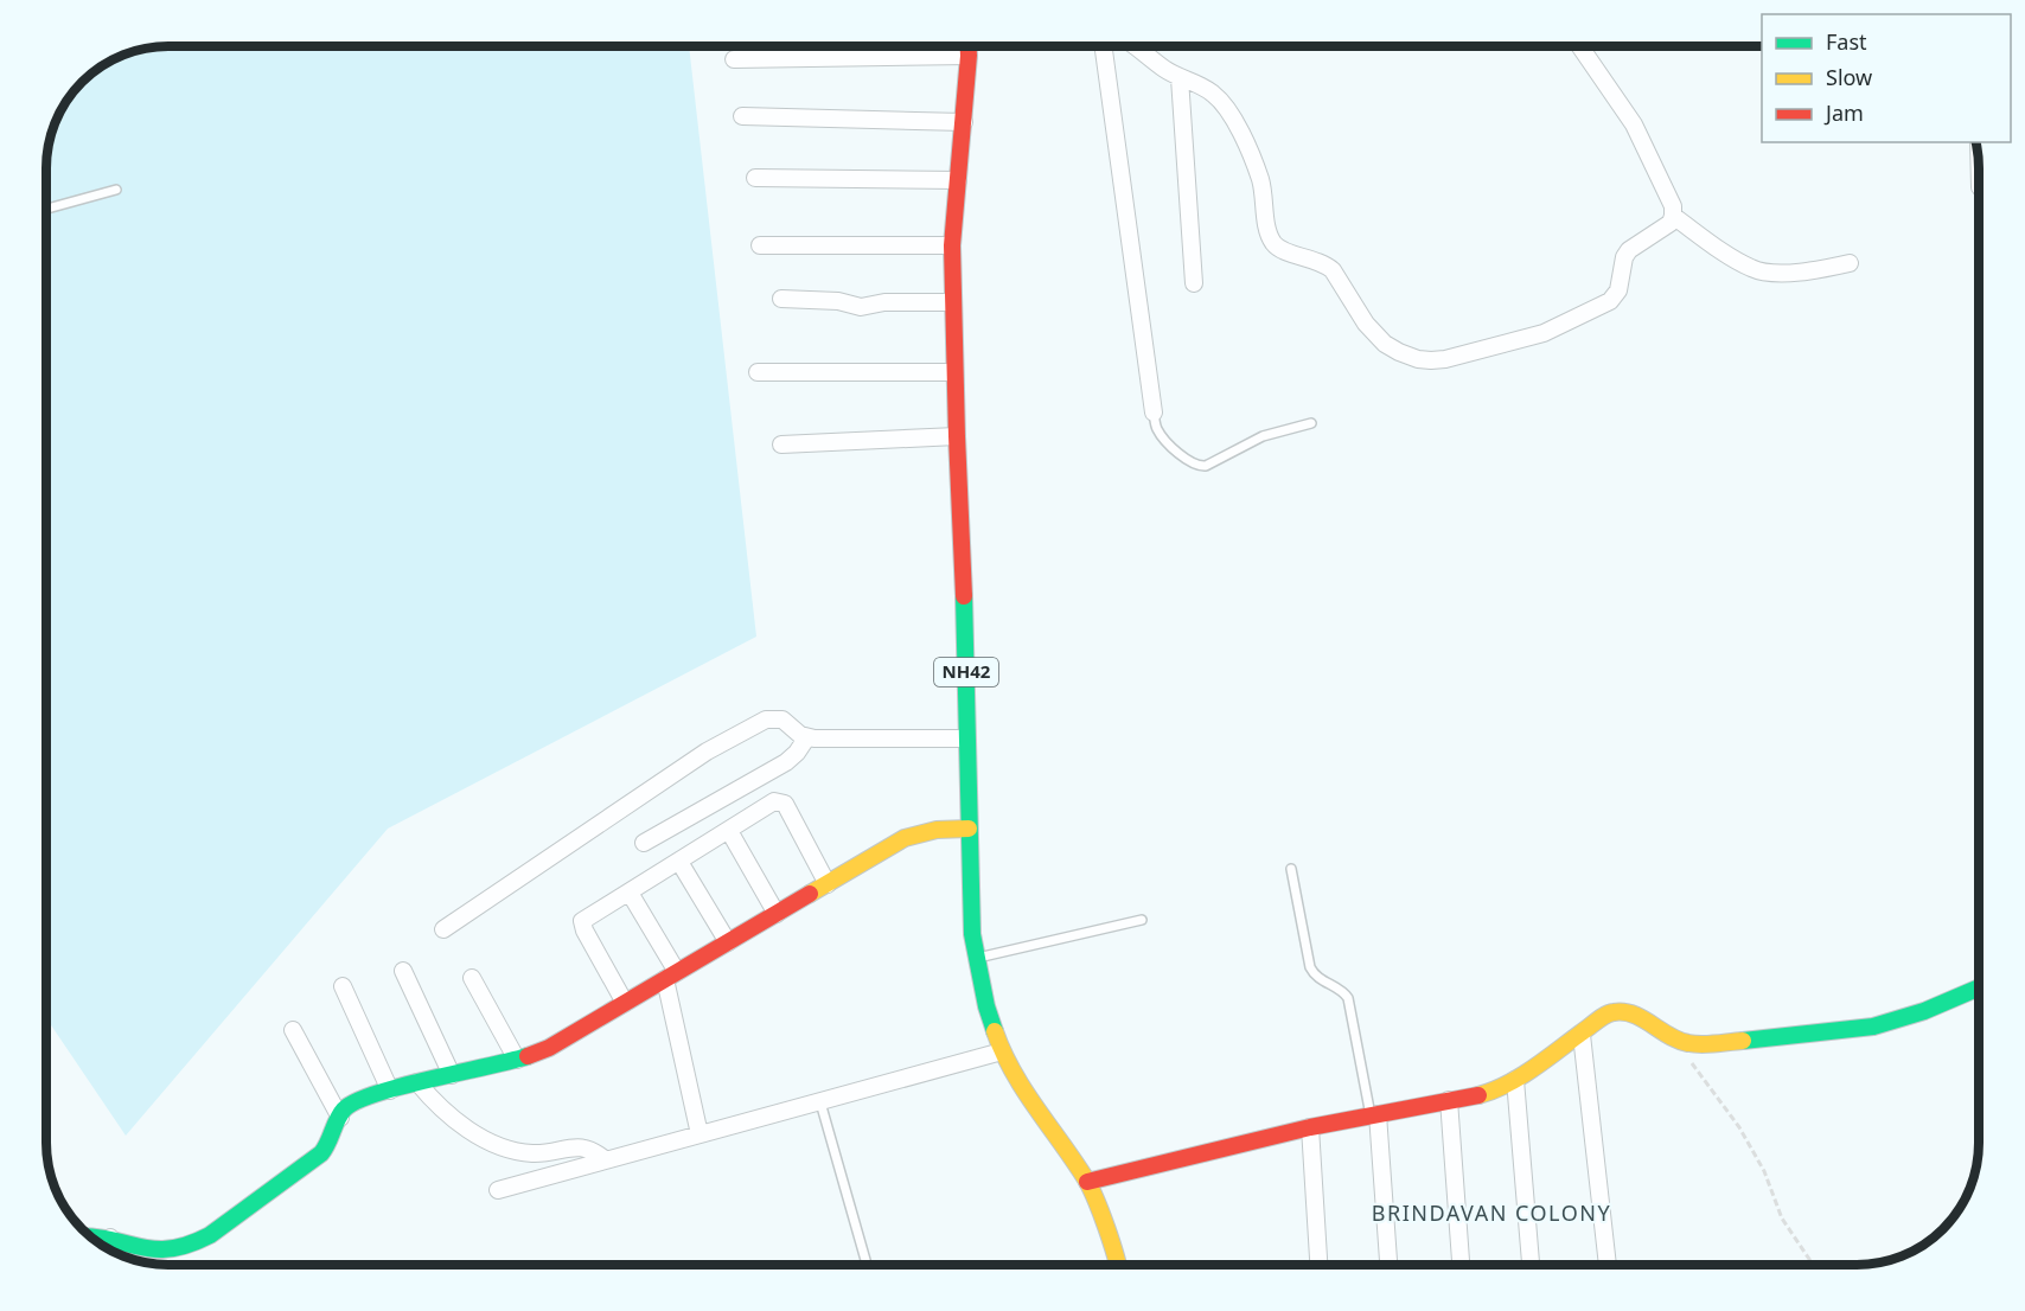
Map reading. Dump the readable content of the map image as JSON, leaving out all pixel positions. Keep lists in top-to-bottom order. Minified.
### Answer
{"streets":{"main road":["NH42"]},"districts":["BRINDAVAN COLONY"],"legend":["Fast","Slow","Jam"]}
